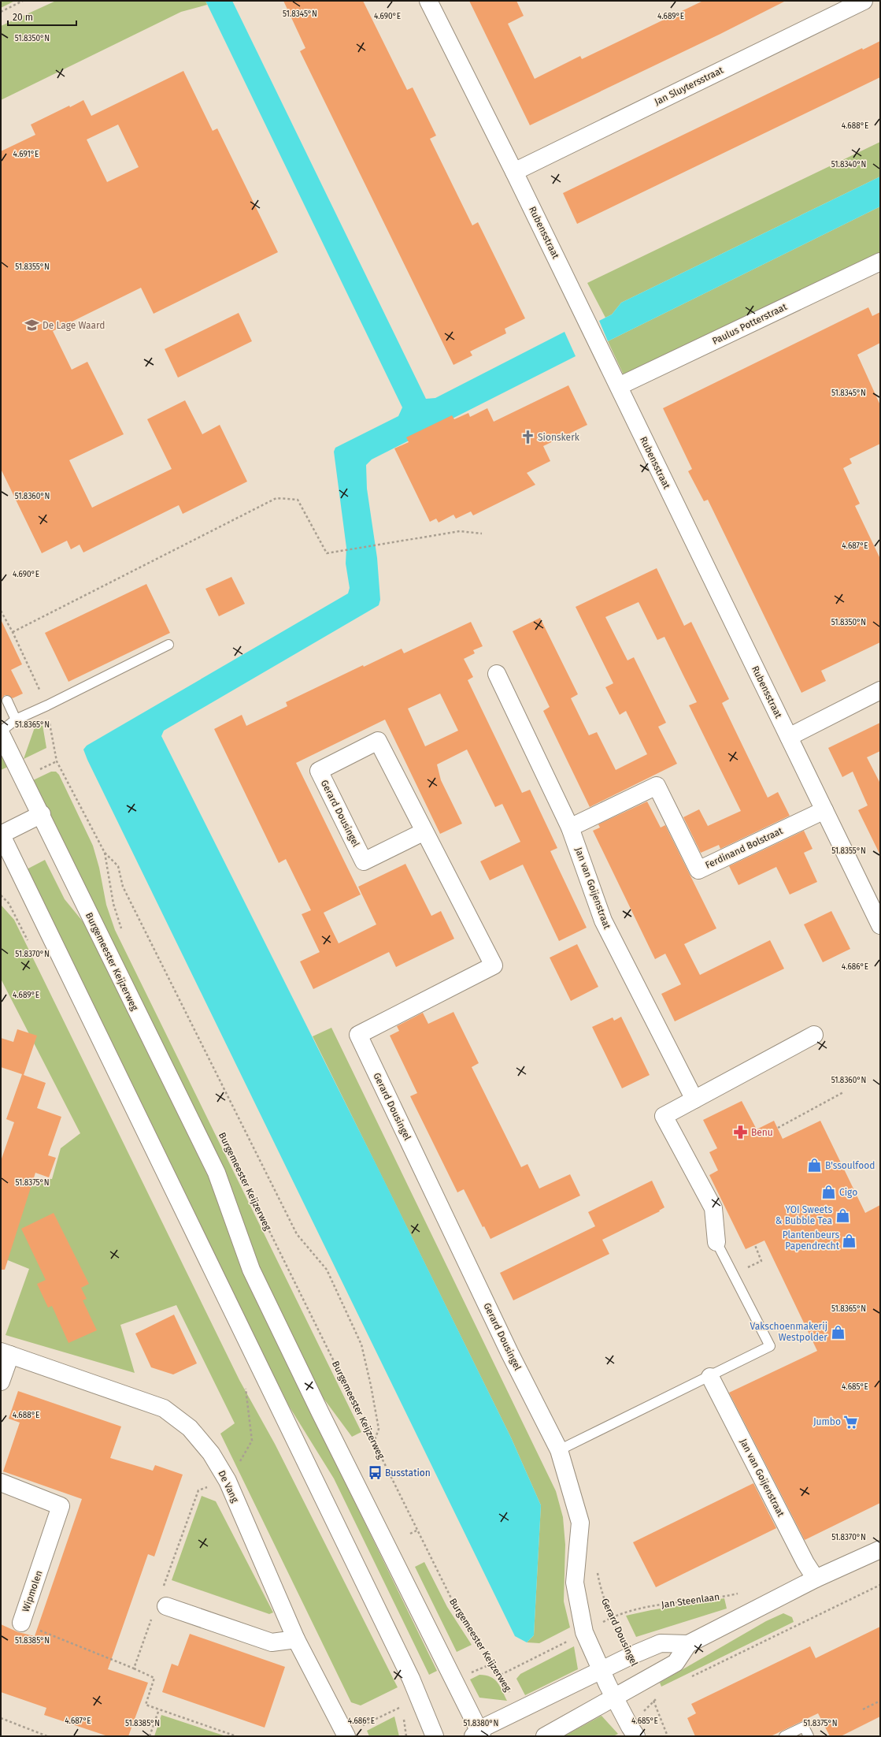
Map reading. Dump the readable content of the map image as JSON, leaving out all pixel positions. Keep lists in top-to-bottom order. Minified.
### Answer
{"streets":{"street":["Jan Sluytersstraat","Rubensstraat","Paulus Potterstraat","Gerard Dousingel","Ferdinand Bolstraat","Jan van Goijenstraat","Burgemeester Keijzerweg","De Vang","Wipmolen"],"path":["Jan Steenlaan"]},"crossings":[["Jan Sluytersstraat","Rubensstraat"],["Rubensstraat","Paulus Potterstraat"],["Rubensstraat","Ferdinand Bolstraat"],["Gerard Dousingel","Jan Steenlaan"],["Ferdinand Bolstraat","Jan van Goijenstraat"],["Burgemeester Keijzerweg","Jan Steenlaan"]],"places":{"school or university":["De Lage Waard"],"church":["Sionskerk"],"pharmacy":["Benu"],"shop":["B'ssoulfood","Cigo","YOI Sweets & Bubble Tea","Plantenbeurs Papendrecht","Vakschoenmakerij Westpolder"],"supermarket":["Jumbo"],"bus stop":["Busstation"]},"scale_bar":"20 m","coordinates":["51.8345°N","4.690°E","4.689°E","51.8350°N","4.688°E","4.691°E","51.8340°N","51.8355°N","51.8360°N","4.687°E","51.8365°N","51.8370°N","4.686°E","51.8375°N","4.685°E","51.8385°N","51.8380°N"]}
